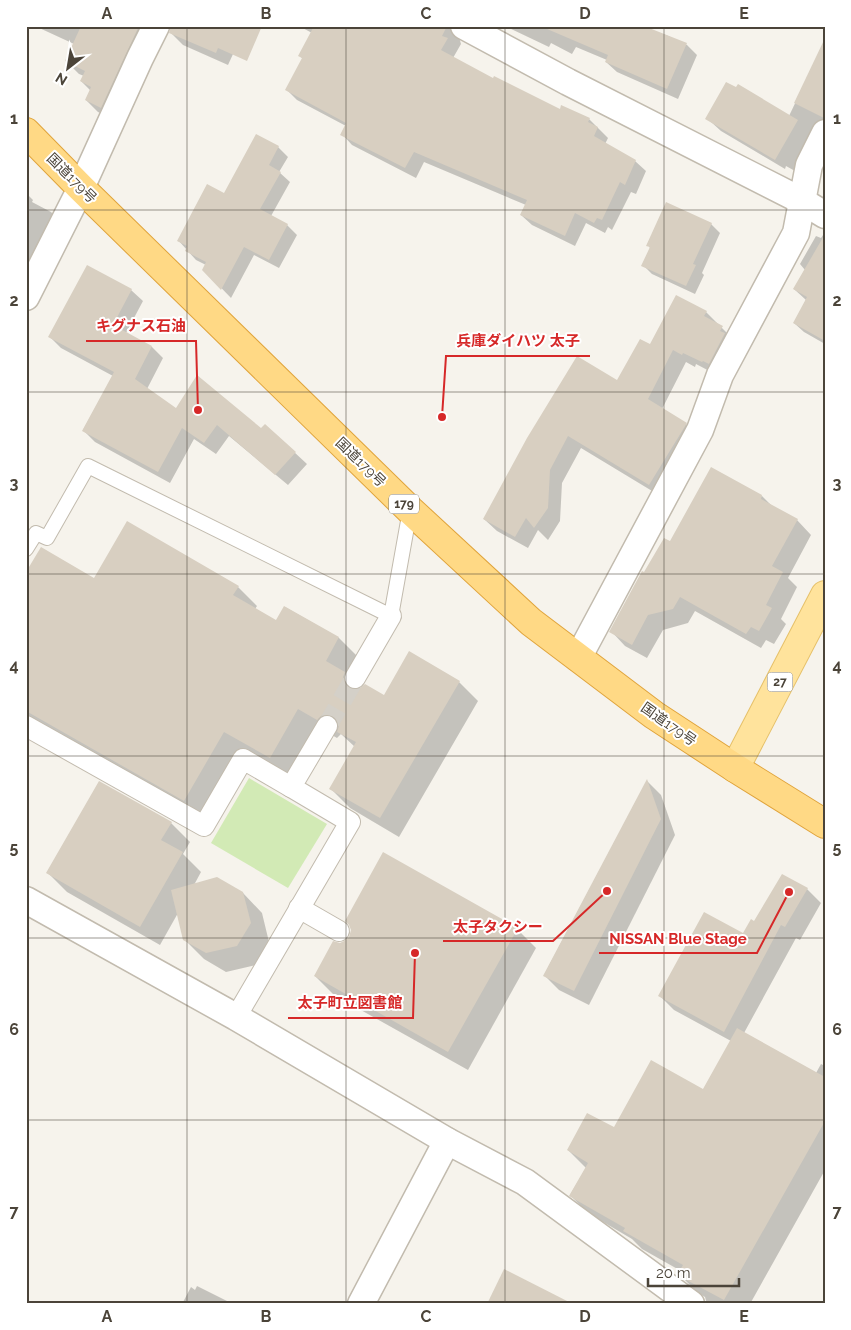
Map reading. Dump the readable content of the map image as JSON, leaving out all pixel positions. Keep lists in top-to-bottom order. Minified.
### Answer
{"streets":{"highway":["国道179号","179"],"main road":["27"]},"crossings":[["国道179号","27"]],"places":["キグナス石油","兵庫ダイハツ 太子","太子タクシー","NISSAN Blue Stage","太子町立図書館"],"scale_bar":"20 m","north":"bottom left","grid":{"columns":["A","B","C","D","E"],"rows":["1","2","3","4","5","6","7"]}}
